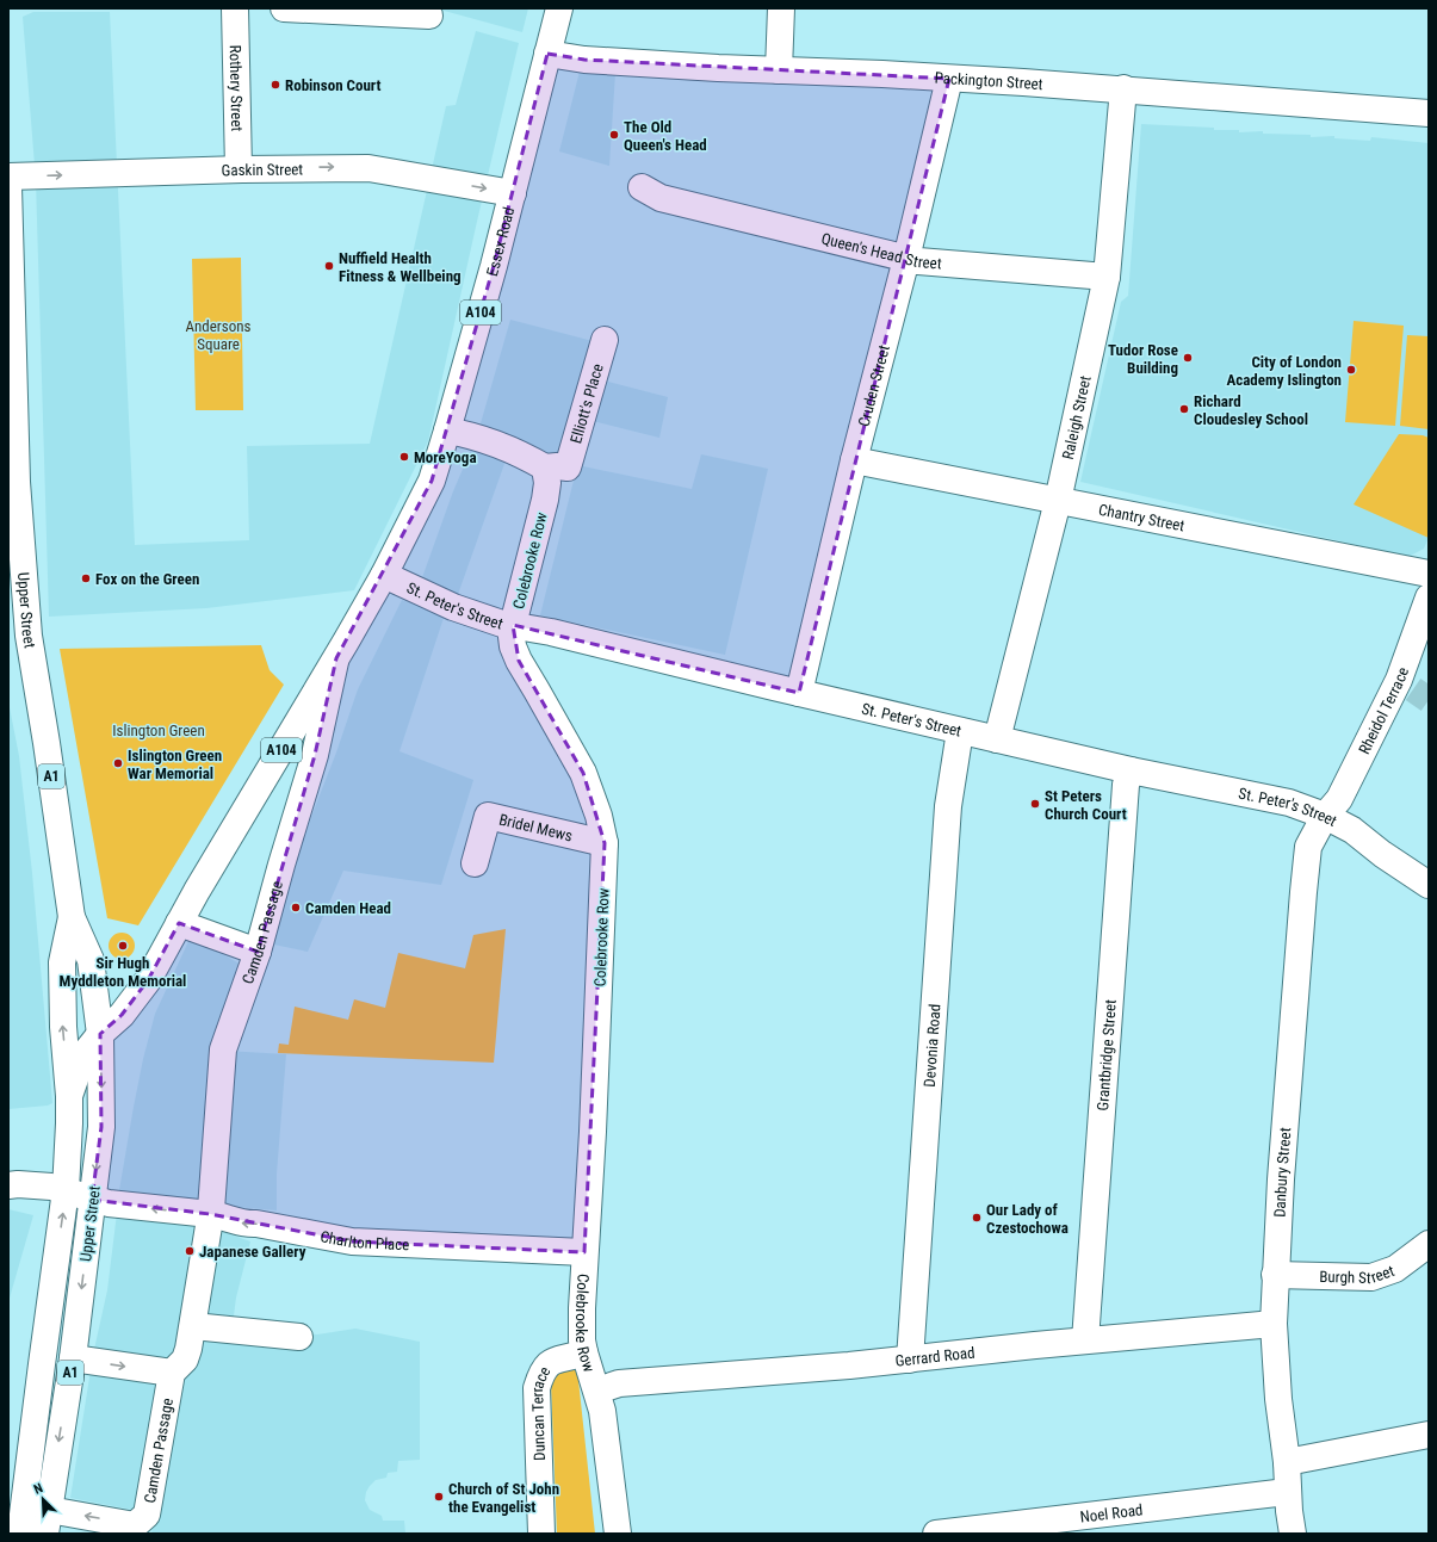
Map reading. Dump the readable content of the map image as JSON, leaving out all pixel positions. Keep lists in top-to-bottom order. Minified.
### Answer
{"streets":{"main road":["Packington Street","Rothery Street","Gaskin Street","Essex Road","Queen's Head Street","A104","Cruden Street","Elliott's Place","Raleigh Street","Chantry Street","Colebrooke Row","St. Peter's Street","Upper Street","Rheidol Terrace","A1","Bridel Mews","Camden Passage","Devonia Road","Grantbridge Street","Danbury Street","Charlton Place","Burgh Street","Gerrard Road","Duncan Terrace","Noel Road"]},"crossings":[["Packington Street","Essex Road"],["Packington Street","Cruden Street"],["Packington Street","Raleigh Street"],["Rothery Street","Gaskin Street"],["Gaskin Street","Essex Road"],["Essex Road","A104"],["Essex Road","St. Peter's Street"],["Queen's Head Street","Cruden Street"],["Queen's Head Street","Raleigh Street"],["A104","St. Peter's Street"],["A104","Upper Street"],["A104","Camden Passage"],["Cruden Street","Chantry Street"],["Cruden Street","St. Peter's Street"],["Elliott's Place","Colebrooke Row"],["Raleigh Street","Chantry Street"],["Raleigh Street","St. Peter's Street"],["Colebrooke Row","St. Peter's Street"],["Colebrooke Row","Bridel Mews"],["Colebrooke Row","Charlton Place"],["Colebrooke Row","Gerrard Road"],["Colebrooke Row","Duncan Terrace"],["St. Peter's Street","Rheidol Terrace"],["St. Peter's Street","Devonia Road"],["St. Peter's Street","Grantbridge Street"],["St. Peter's Street","Danbury Street"],["Upper Street","Charlton Place"],["Rheidol Terrace","Danbury Street"],["Devonia Road","Gerrard Road"],["Grantbridge Street","Gerrard Road"],["Danbury Street","Burgh Street"],["Danbury Street","Gerrard Road"],["Danbury Street","Noel Road"]],"one_way":["Gaskin Street"],"parks":["Andersons Square","Islington Green"],"places":["Robinson Court","The Old Queen's Head","Nuffield Health Fitness & Wellbeing","Tudor Rose Building","City of London Academy Islington","Richard Cloudesley School","MoreYoga","Fox on the Green","Islington Green War Memorial","St Peters Church Court","Camden Head","Sir Hugh Myddleton Memorial","Our Lady of Czestochowa","Japanese Gallery","Church of St John the Evangelist"],"north":"top left"}
